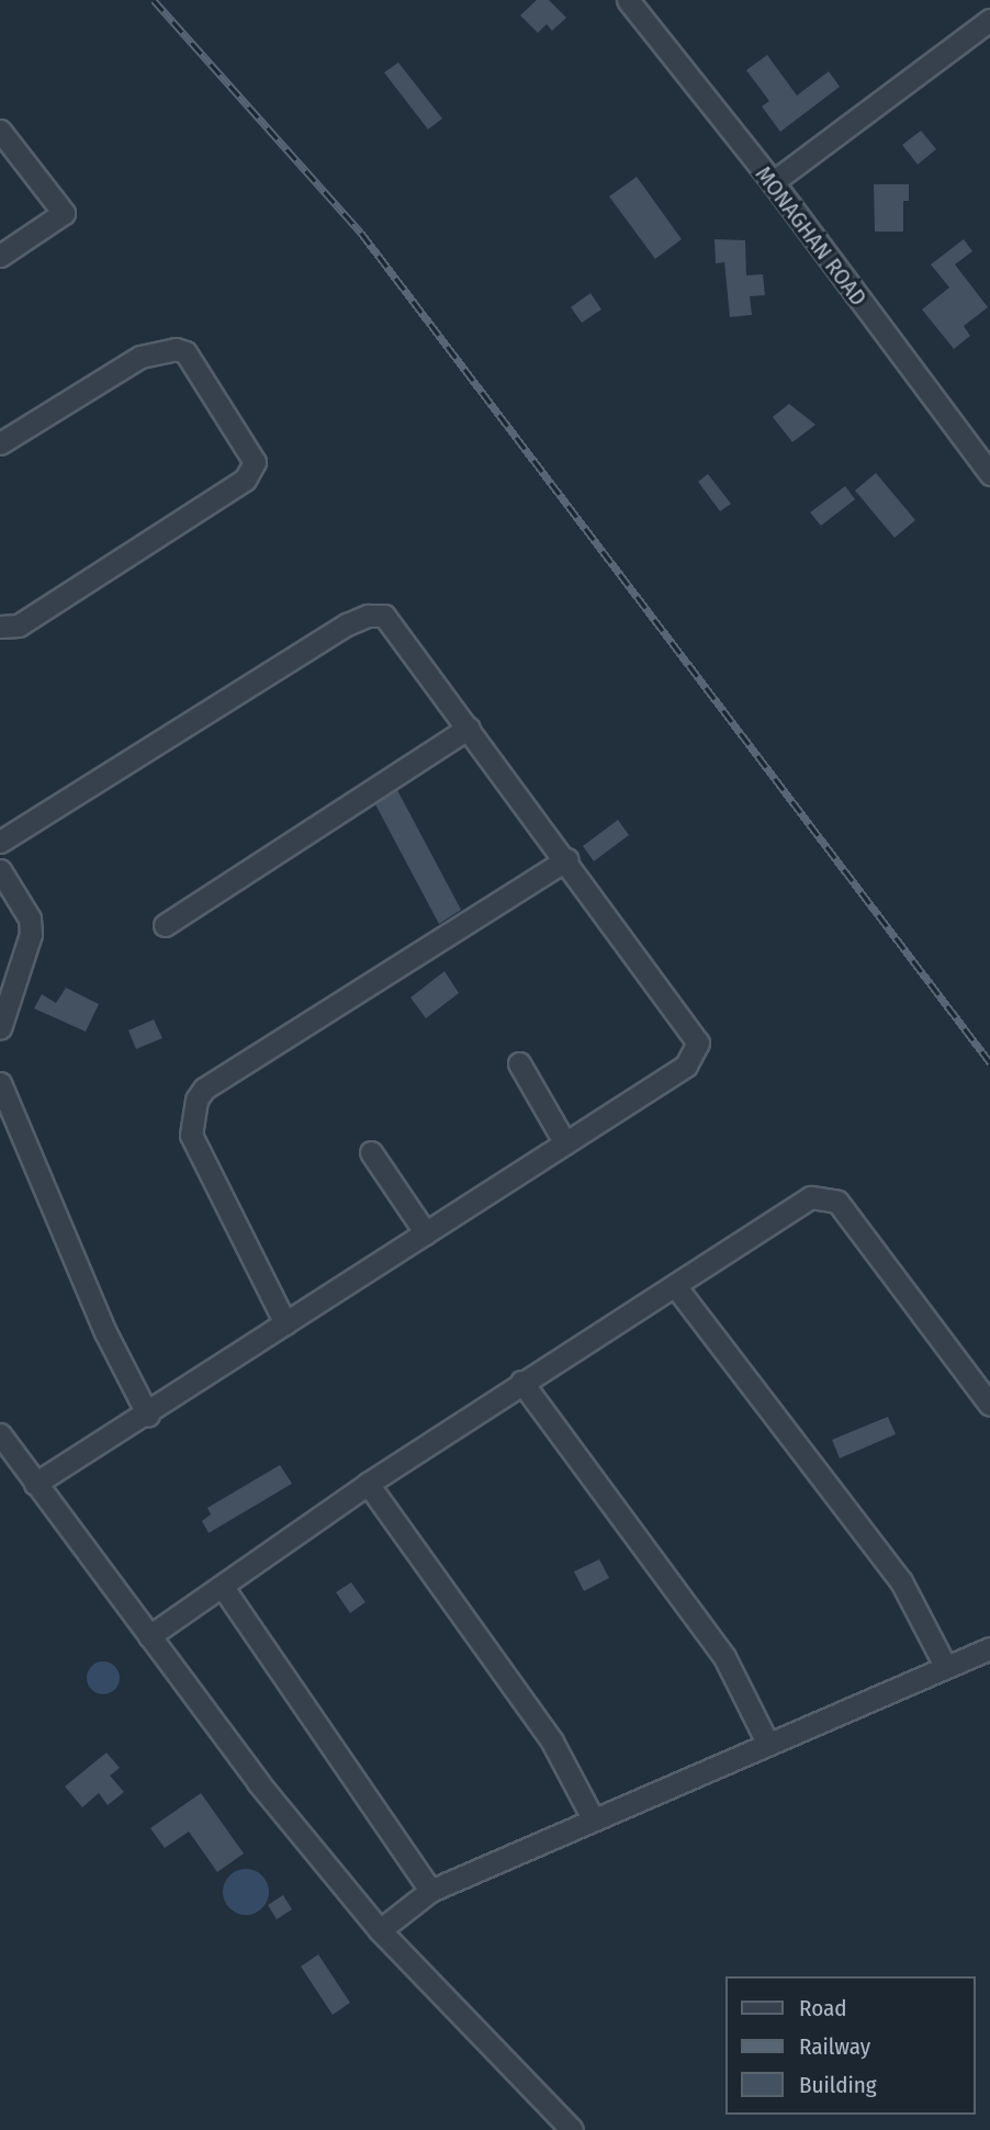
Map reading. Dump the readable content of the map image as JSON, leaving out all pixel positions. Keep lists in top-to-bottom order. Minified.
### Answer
{"streets":{"street":["MONAGHAN ROAD"]},"legend":["Road","Railway","Building"]}
